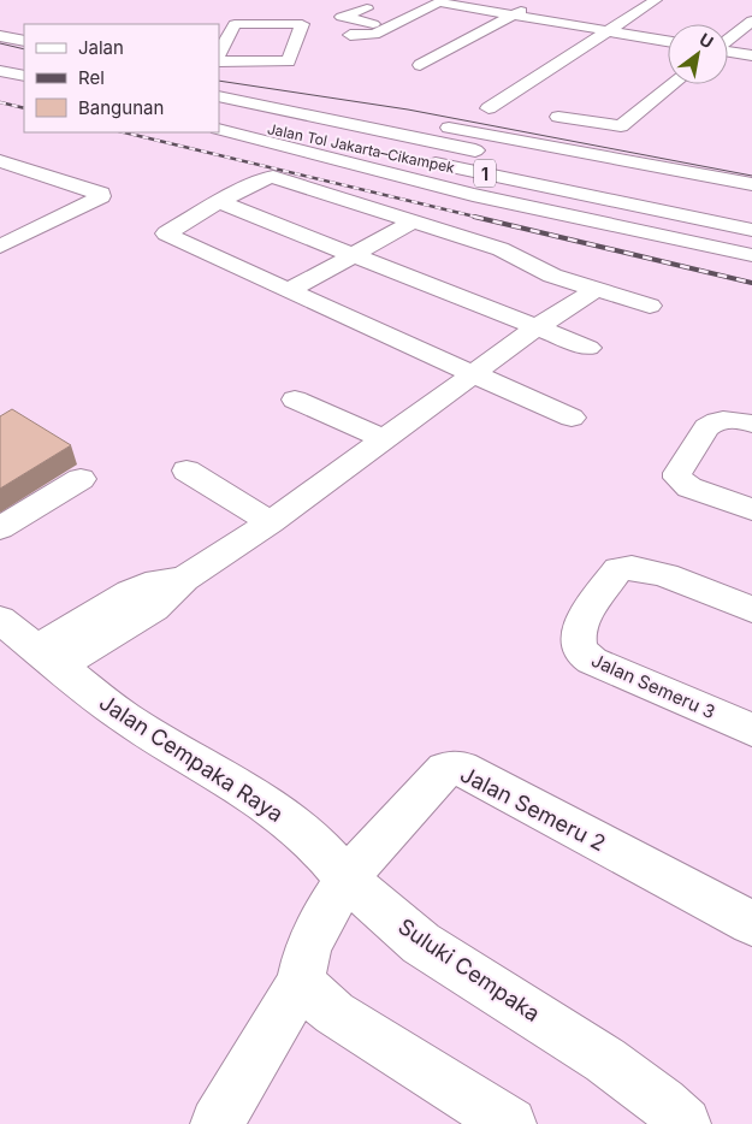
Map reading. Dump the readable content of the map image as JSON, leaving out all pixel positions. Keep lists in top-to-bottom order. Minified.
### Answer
{"streets":{"main road":["Jalan Tol Jakarta–Cikampek","1","Jalan Semeru 3","Jalan Cempaka Raya","Jalan Semeru 2","Suluki Cempaka"]},"crossings":[["Jalan Cempaka Raya","Jalan Semeru 2"],["Jalan Cempaka Raya","Suluki Cempaka"],["Jalan Semeru 2","Suluki Cempaka"]],"legend":["Jalan","Rel","Bangunan"],"north":"top right"}
